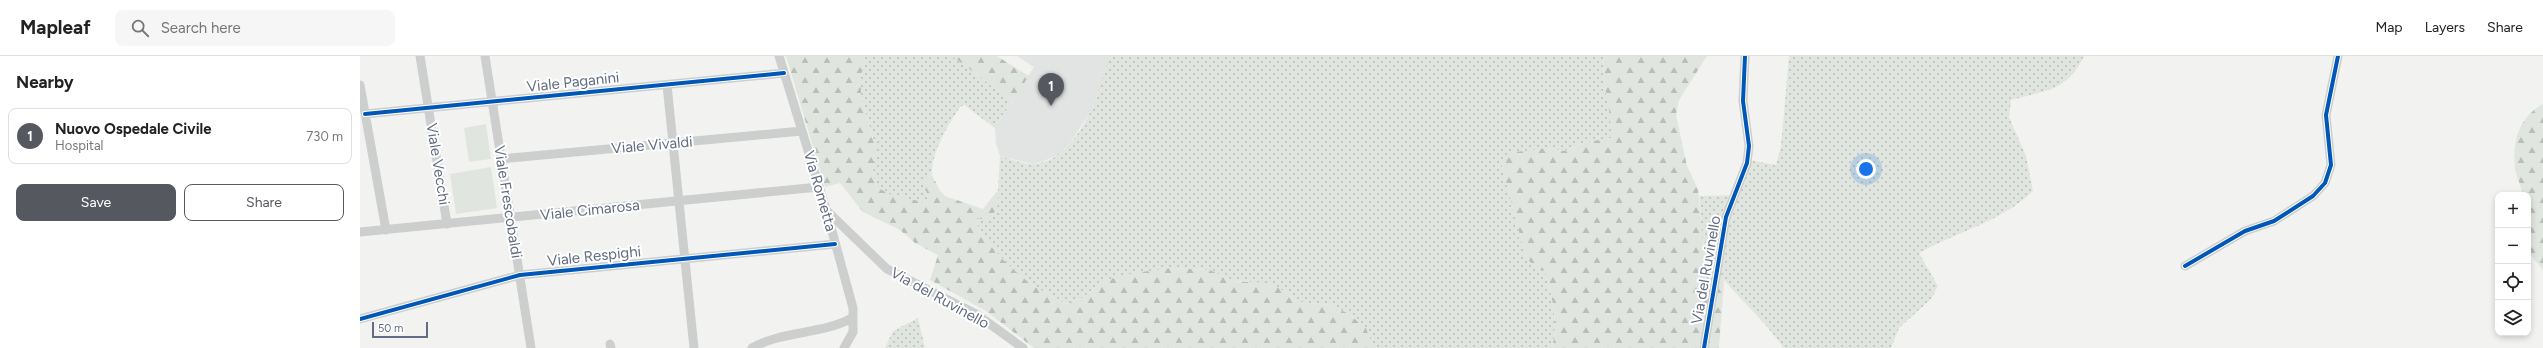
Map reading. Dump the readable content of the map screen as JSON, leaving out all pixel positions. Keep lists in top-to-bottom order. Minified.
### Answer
{"streets":{"street":["Viale Paganini","Viale Vivaldi","Viale Vecchi","Via Rometta","Viale Frescobaldi","Viale Cimarosa","Viale Respighi","Via del Ruvinello"]},"crossings":[["Viale Paganini","Viale Vecchi"],["Viale Paganini","Via Rometta"],["Viale Paganini","Viale Frescobaldi"],["Viale Vivaldi","Via Rometta"],["Viale Vivaldi","Viale Frescobaldi"],["Viale Vecchi","Viale Cimarosa"],["Via Rometta","Viale Cimarosa"],["Via Rometta","Viale Respighi"],["Via Rometta","Via del Ruvinello"],["Viale Frescobaldi","Viale Cimarosa"],["Viale Frescobaldi","Viale Respighi"]],"scale_bar":"50 m","page":{"header":"Mapleaf","search":"Search here","nav":["Map","Layers","Share"],"heading":"Nearby","pins":"1","list":[{"mark":"1","name":"Nuovo Ospedale Civile","note":"Hospital","value":"730 m"}],"buttons":["Save","Share"],"map_buttons":["+","−"],"scale":"50 m"}}
